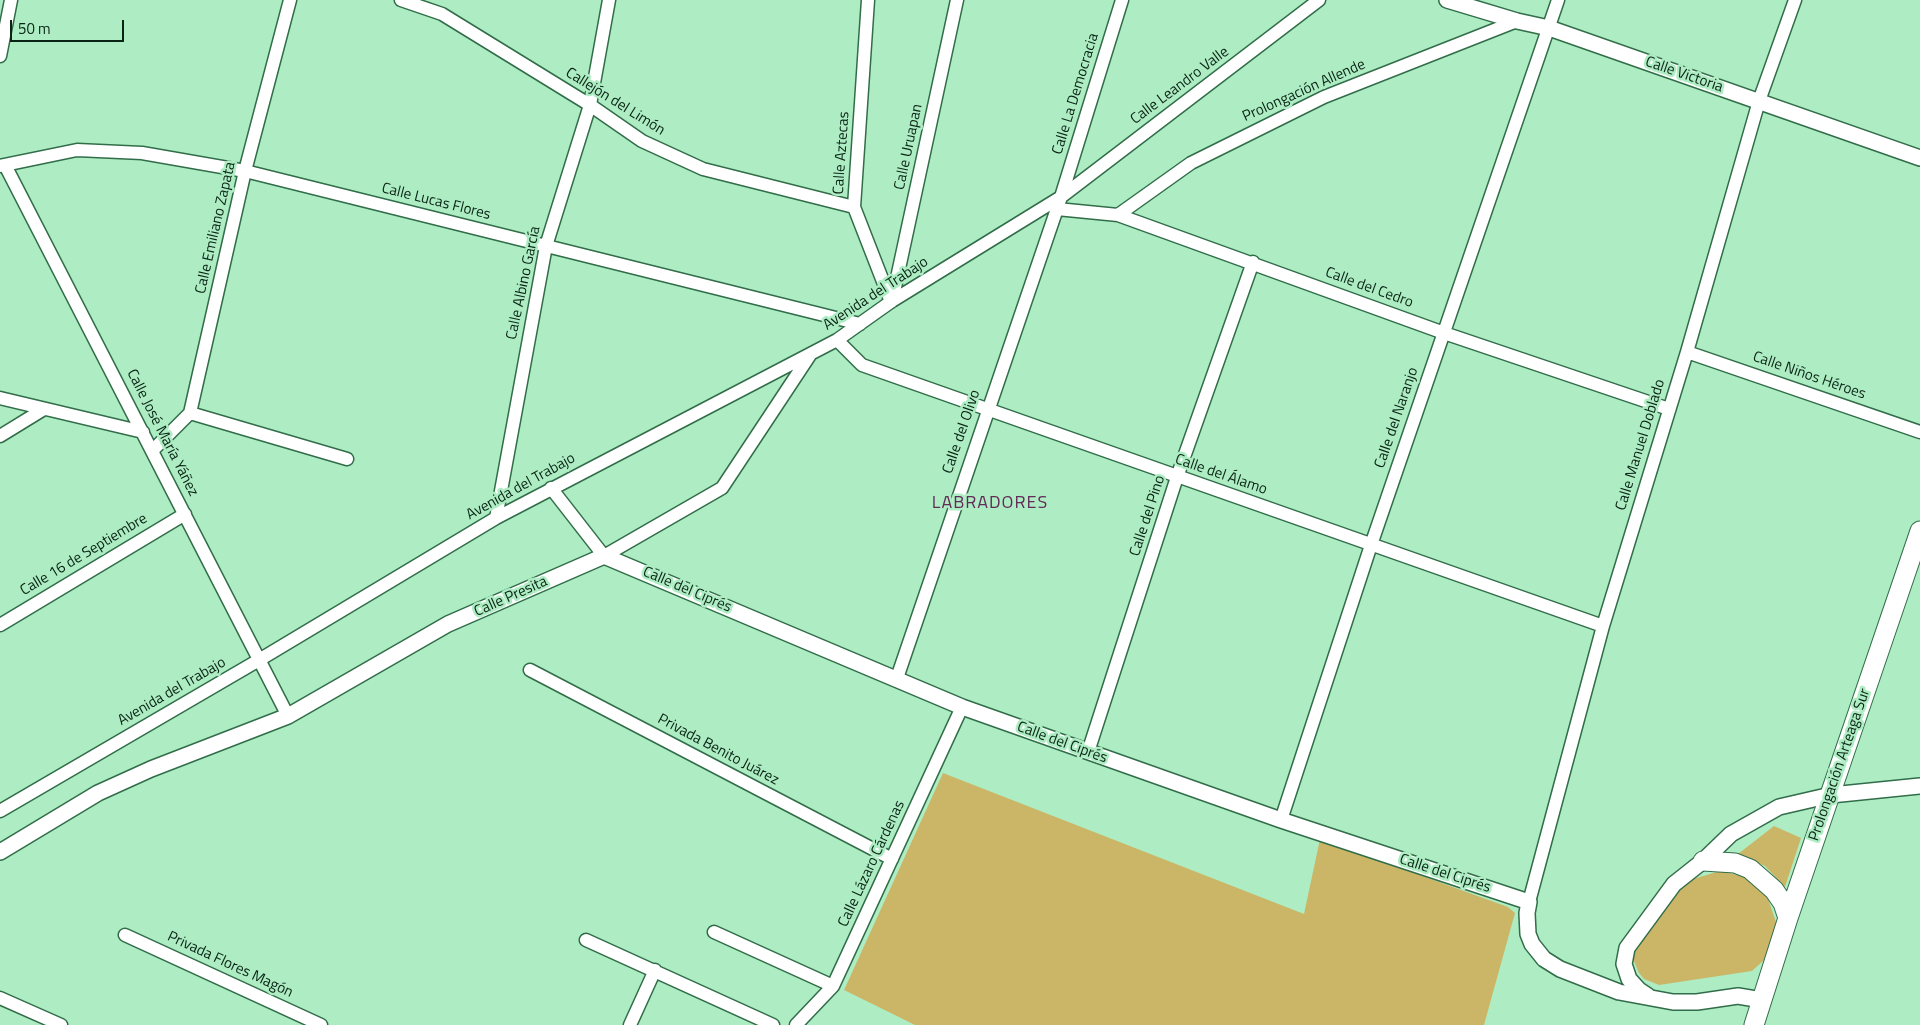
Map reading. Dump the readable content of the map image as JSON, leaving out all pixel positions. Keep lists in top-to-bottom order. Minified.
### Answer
{"streets":{"main road":["Prolongación Arteaga Sur"],"street":["Calle Victoria","Calle Leandro Valle","Prolongación Allende","Calle La Democracia","Callejón del Limón","Calle Uruapan","Calle Aztecas","Calle Lucas Flores","Calle Emiliano Zapata","Calle Albino García","Calle del Cedro","Avenida del Trabajo","Calle Niños Héroes","Calle del Naranjo","Calle del Olivo","Calle José María Yáñez","Calle Manuel Doblado","Calle del Álamo","Calle del Pino","Calle 16 de Septiembre","Calle del Ciprés","Calle Presita","Privada Benito Juárez","Calle Lázaro Cárdenas","Privada Flores Magón"]},"crossings":[["Calle Victoria","Prolongación Allende"],["Calle Victoria","Calle del Naranjo"],["Calle Victoria","Calle Manuel Doblado"],["Calle Leandro Valle","Calle La Democracia"],["Calle Leandro Valle","Calle del Cedro"],["Calle Leandro Valle","Avenida del Trabajo"],["Calle Leandro Valle","Calle del Olivo"],["Prolongación Allende","Calle del Cedro"],["Calle La Democracia","Calle del Cedro"],["Calle La Democracia","Avenida del Trabajo"],["Calle La Democracia","Calle del Olivo"],["Callejón del Limón","Calle Aztecas"],["Callejón del Limón","Calle Albino García"],["Calle Uruapan","Calle Aztecas"],["Calle Uruapan","Avenida del Trabajo"],["Calle Aztecas","Avenida del Trabajo"],["Calle Lucas Flores","Calle Emiliano Zapata"],["Calle Lucas Flores","Calle Albino García"],["Calle Lucas Flores","Avenida del Trabajo"],["Calle Lucas Flores","Calle José María Yáñez"],["Calle Albino García","Avenida del Trabajo"],["Calle del Cedro","Avenida del Trabajo"],["Calle del Cedro","Calle del Naranjo"],["Calle del Cedro","Calle del Olivo"],["Calle del Cedro","Calle Manuel Doblado"],["Calle del Cedro","Calle del Pino"],["Avenida del Trabajo","Calle del Olivo"],["Avenida del Trabajo","Calle José María Yáñez"],["Avenida del Trabajo","Calle del Álamo"],["Avenida del Trabajo","Calle Presita"],["Calle Niños Héroes","Calle Manuel Doblado"],["Calle del Naranjo","Calle del Álamo"],["Calle del Naranjo","Calle del Ciprés"],["Calle del Olivo","Calle del Álamo"],["Calle del Olivo","Calle del Ciprés"],["Calle José María Yáñez","Calle 16 de Septiembre"],["Calle José María Yáñez","Calle Presita"],["Calle Manuel Doblado","Calle del Álamo"],["Calle Manuel Doblado","Calle del Ciprés"],["Calle del Álamo","Calle del Pino"],["Calle del Pino","Calle del Ciprés"],["Calle del Ciprés","Calle Presita"],["Calle del Ciprés","Calle Lázaro Cárdenas"],["Privada Benito Juárez","Calle Lázaro Cárdenas"]],"districts":["LABRADORES"],"scale_bar":"50 m"}
